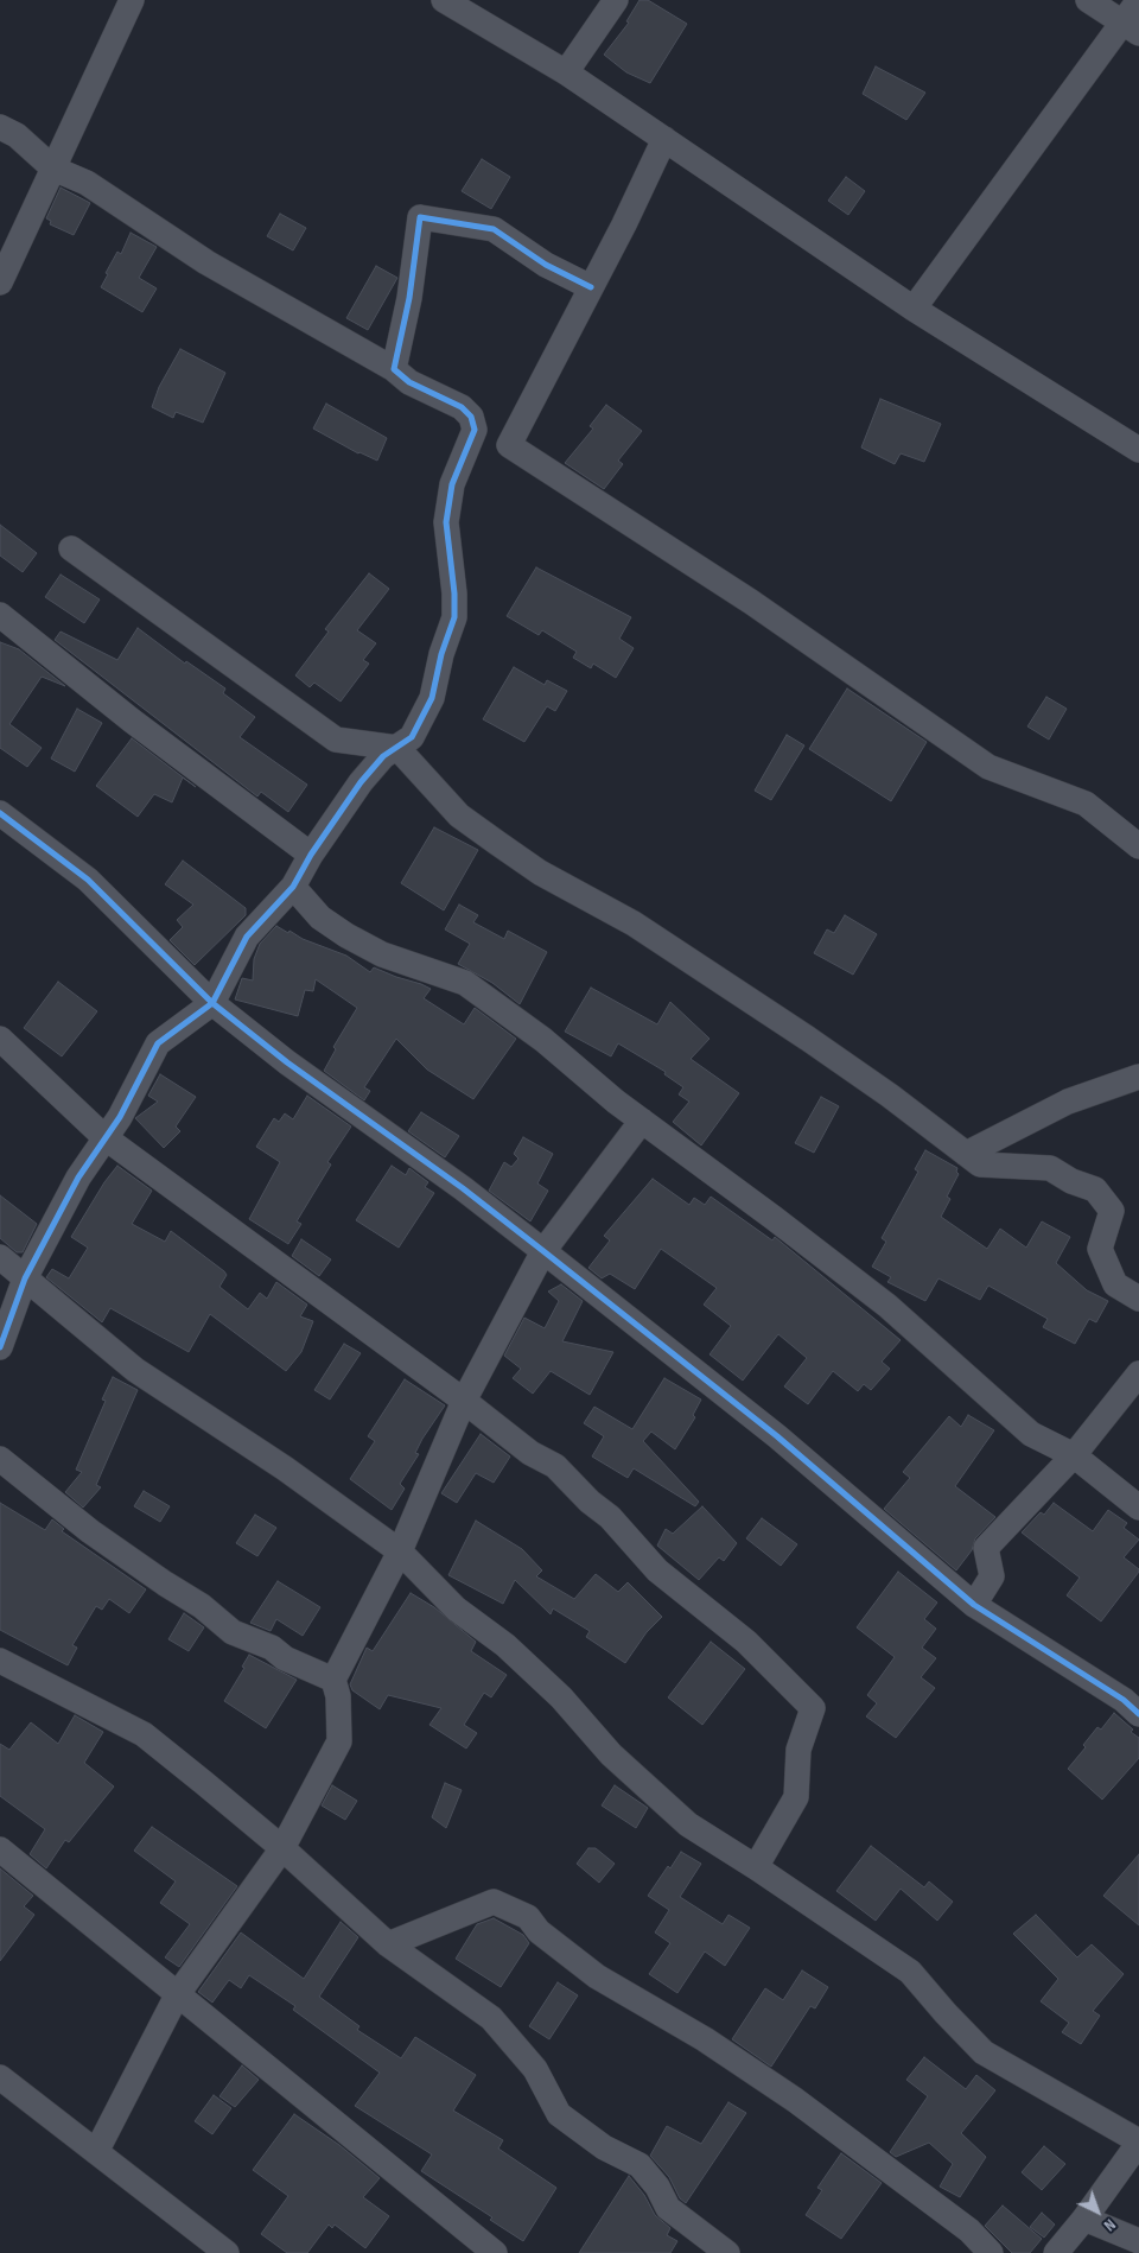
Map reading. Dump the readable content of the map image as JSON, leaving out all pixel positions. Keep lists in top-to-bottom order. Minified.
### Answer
{"north":"bottom right"}
